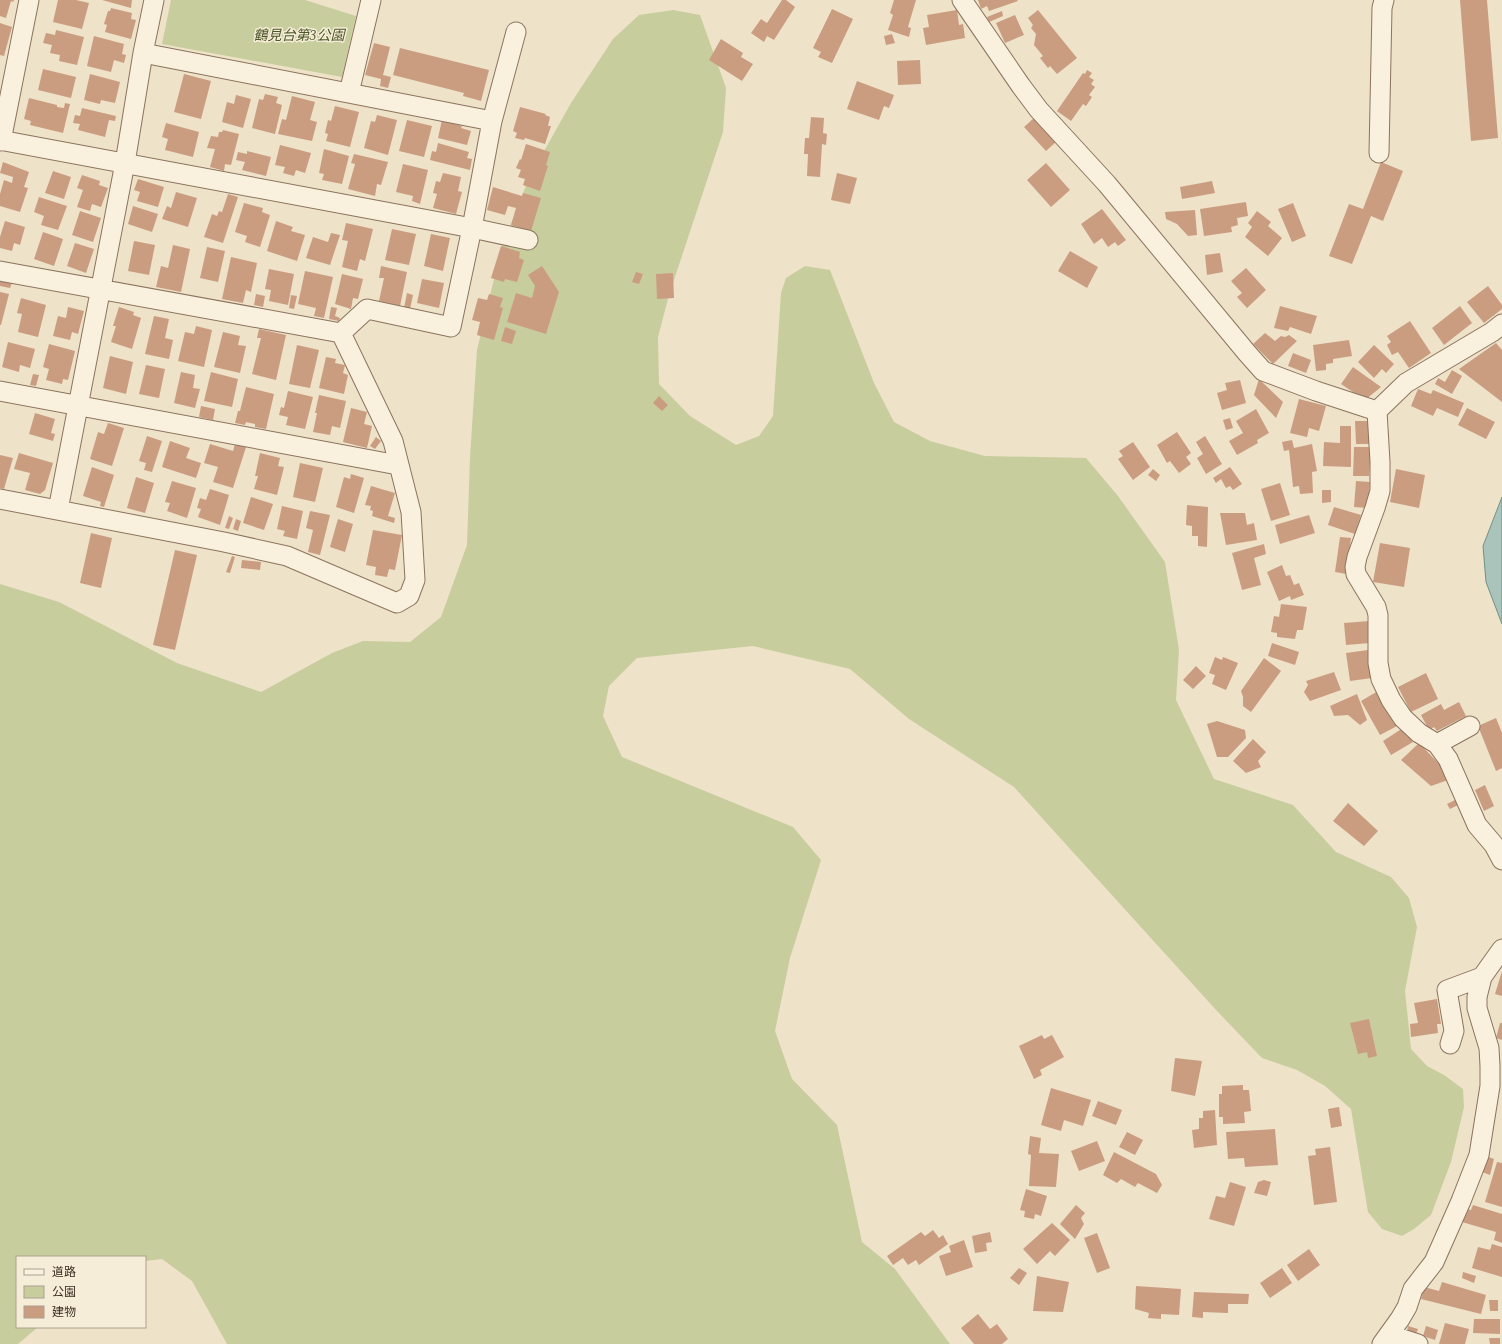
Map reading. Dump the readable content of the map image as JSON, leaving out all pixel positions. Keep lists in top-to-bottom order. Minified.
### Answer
{"parks":["鶴見台第3公園"],"legend":["道路","公園","建物"]}
